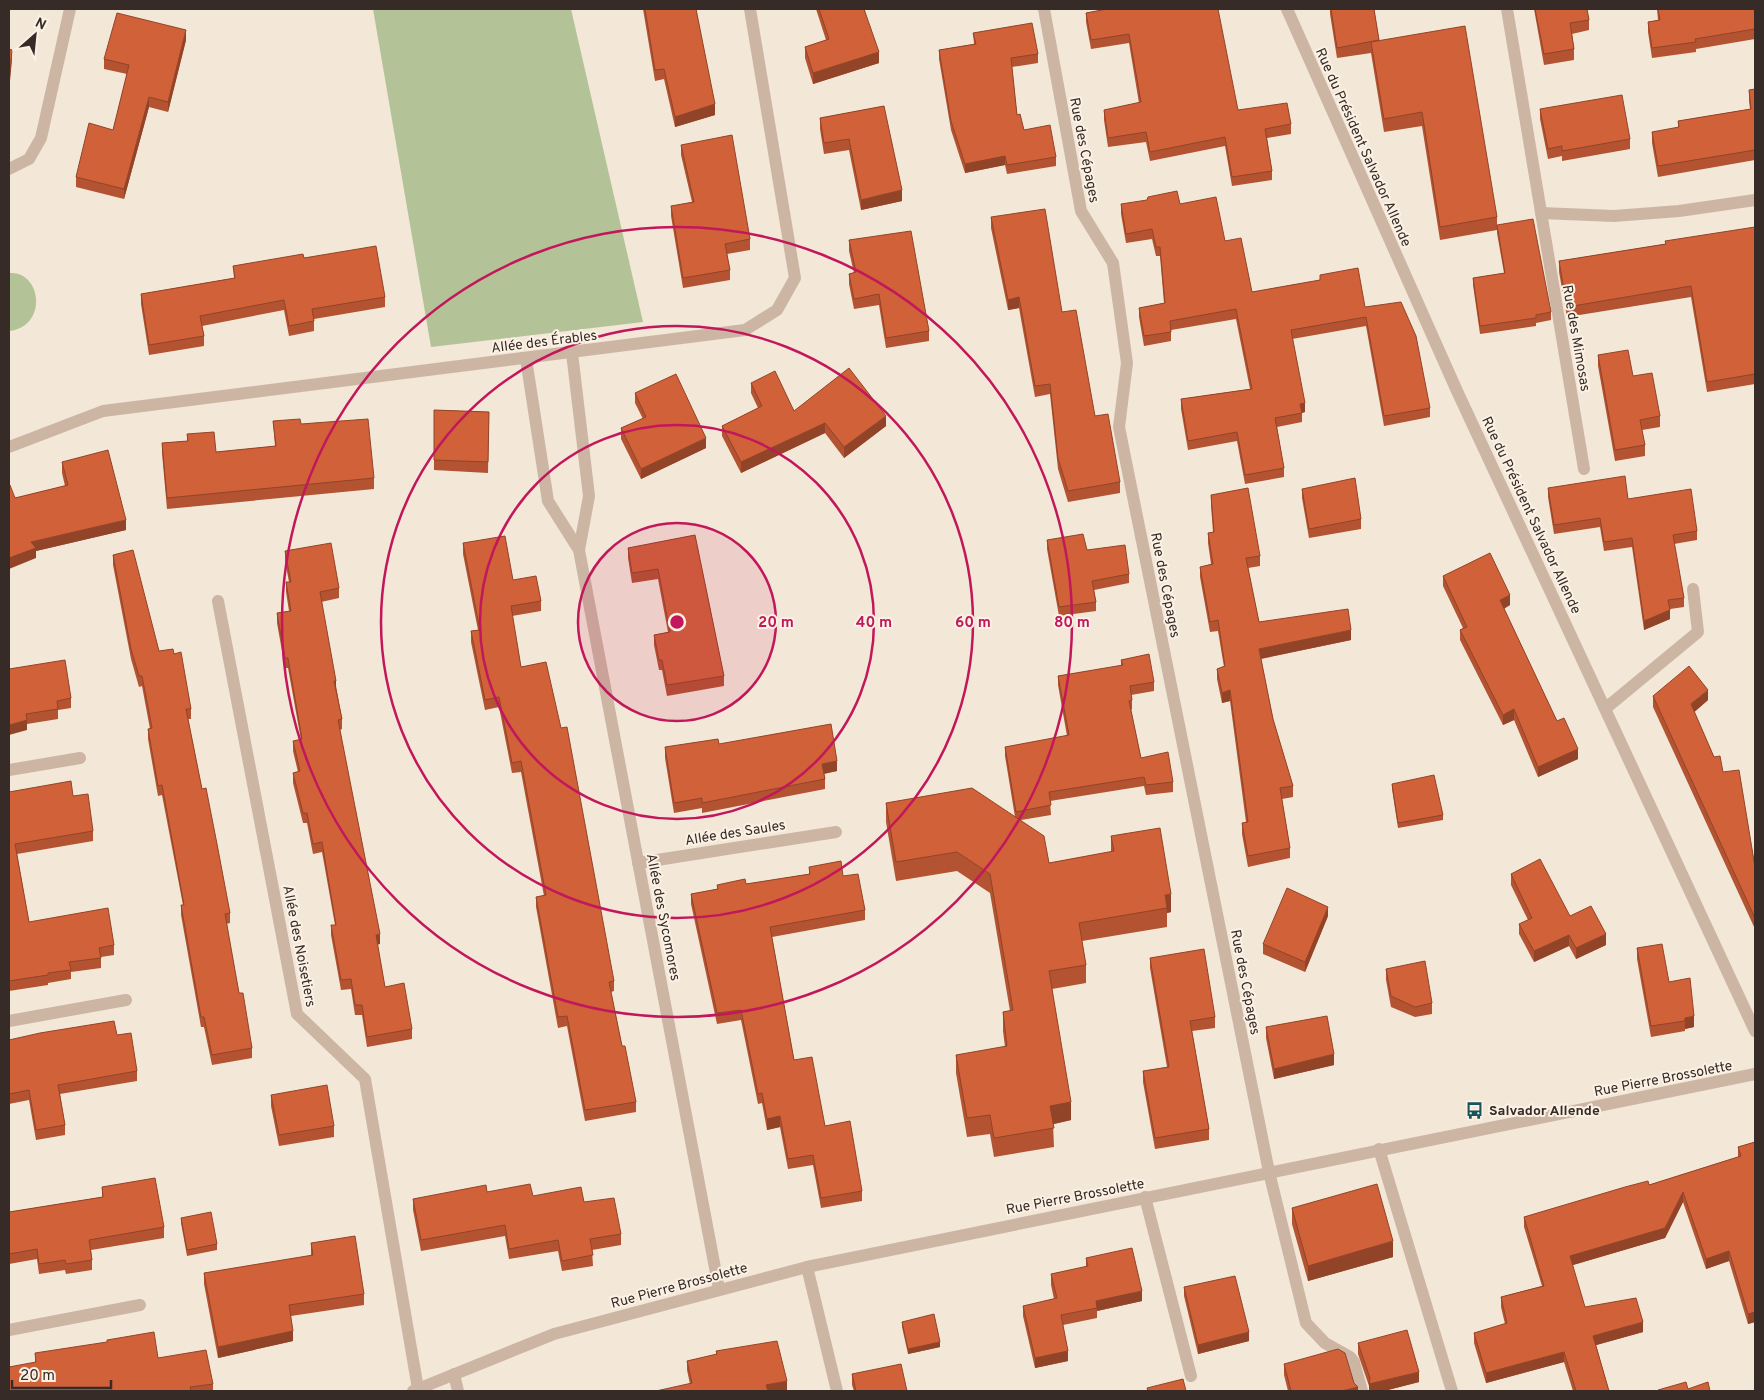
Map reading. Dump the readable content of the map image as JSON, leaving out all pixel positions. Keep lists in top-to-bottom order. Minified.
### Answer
{"streets":{"street":["Rue du Président Salvador Allende","Rue des Cépages","Rue des Mimosas","Allée des Érables","Allée des Saules","Allée des Sycomores","Allée des Noisetiers","Rue Pierre Brossolette"]},"crossings":[["Rue des Cépages","Rue Pierre Brossolette"],["Allée des Érables","Allée des Sycomores"],["Allée des Saules","Allée des Sycomores"],["Allée des Sycomores","Rue Pierre Brossolette"],["Allée des Noisetiers","Rue Pierre Brossolette"]],"places":{"bus stop":["Salvador Allende"]},"scale_bar":"20 m","north":"top right","rings":["20 m","40 m","60 m","80 m"]}
